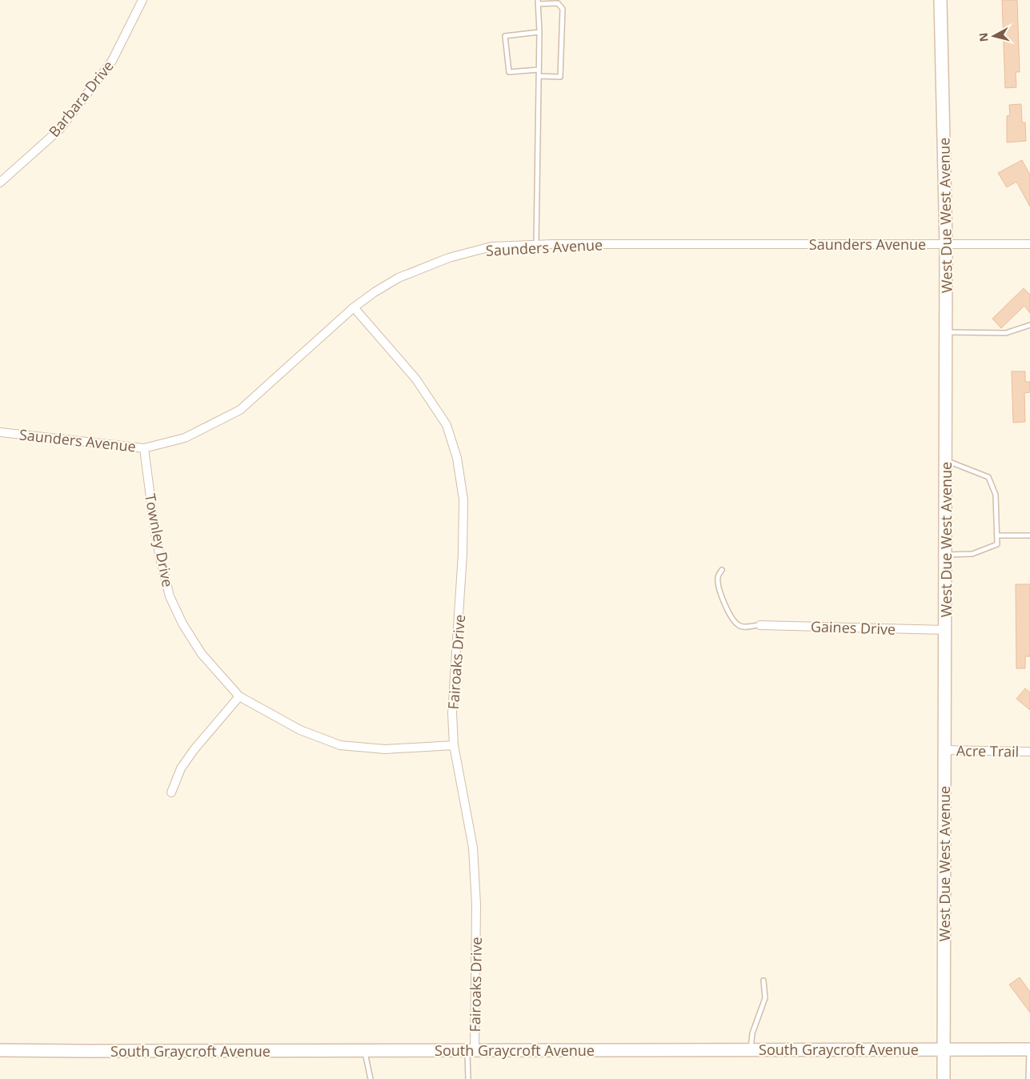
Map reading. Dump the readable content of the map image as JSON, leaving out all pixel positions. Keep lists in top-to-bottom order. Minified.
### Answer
{"streets":{"main road":["West Due West Avenue","South Graycroft Avenue"],"street":["Barbara Drive","Saunders Avenue","Townley Drive","Gaines Drive","Fairoaks Drive","Acre Trail"]},"crossings":[["West Due West Avenue","Saunders Avenue"],["West Due West Avenue","Gaines Drive"],["West Due West Avenue","Acre Trail"],["West Due West Avenue","South Graycroft Avenue"],["Saunders Avenue","Townley Drive"],["Saunders Avenue","Fairoaks Drive"],["Townley Drive","Fairoaks Drive"],["Fairoaks Drive","South Graycroft Avenue"]],"north":"left"}
